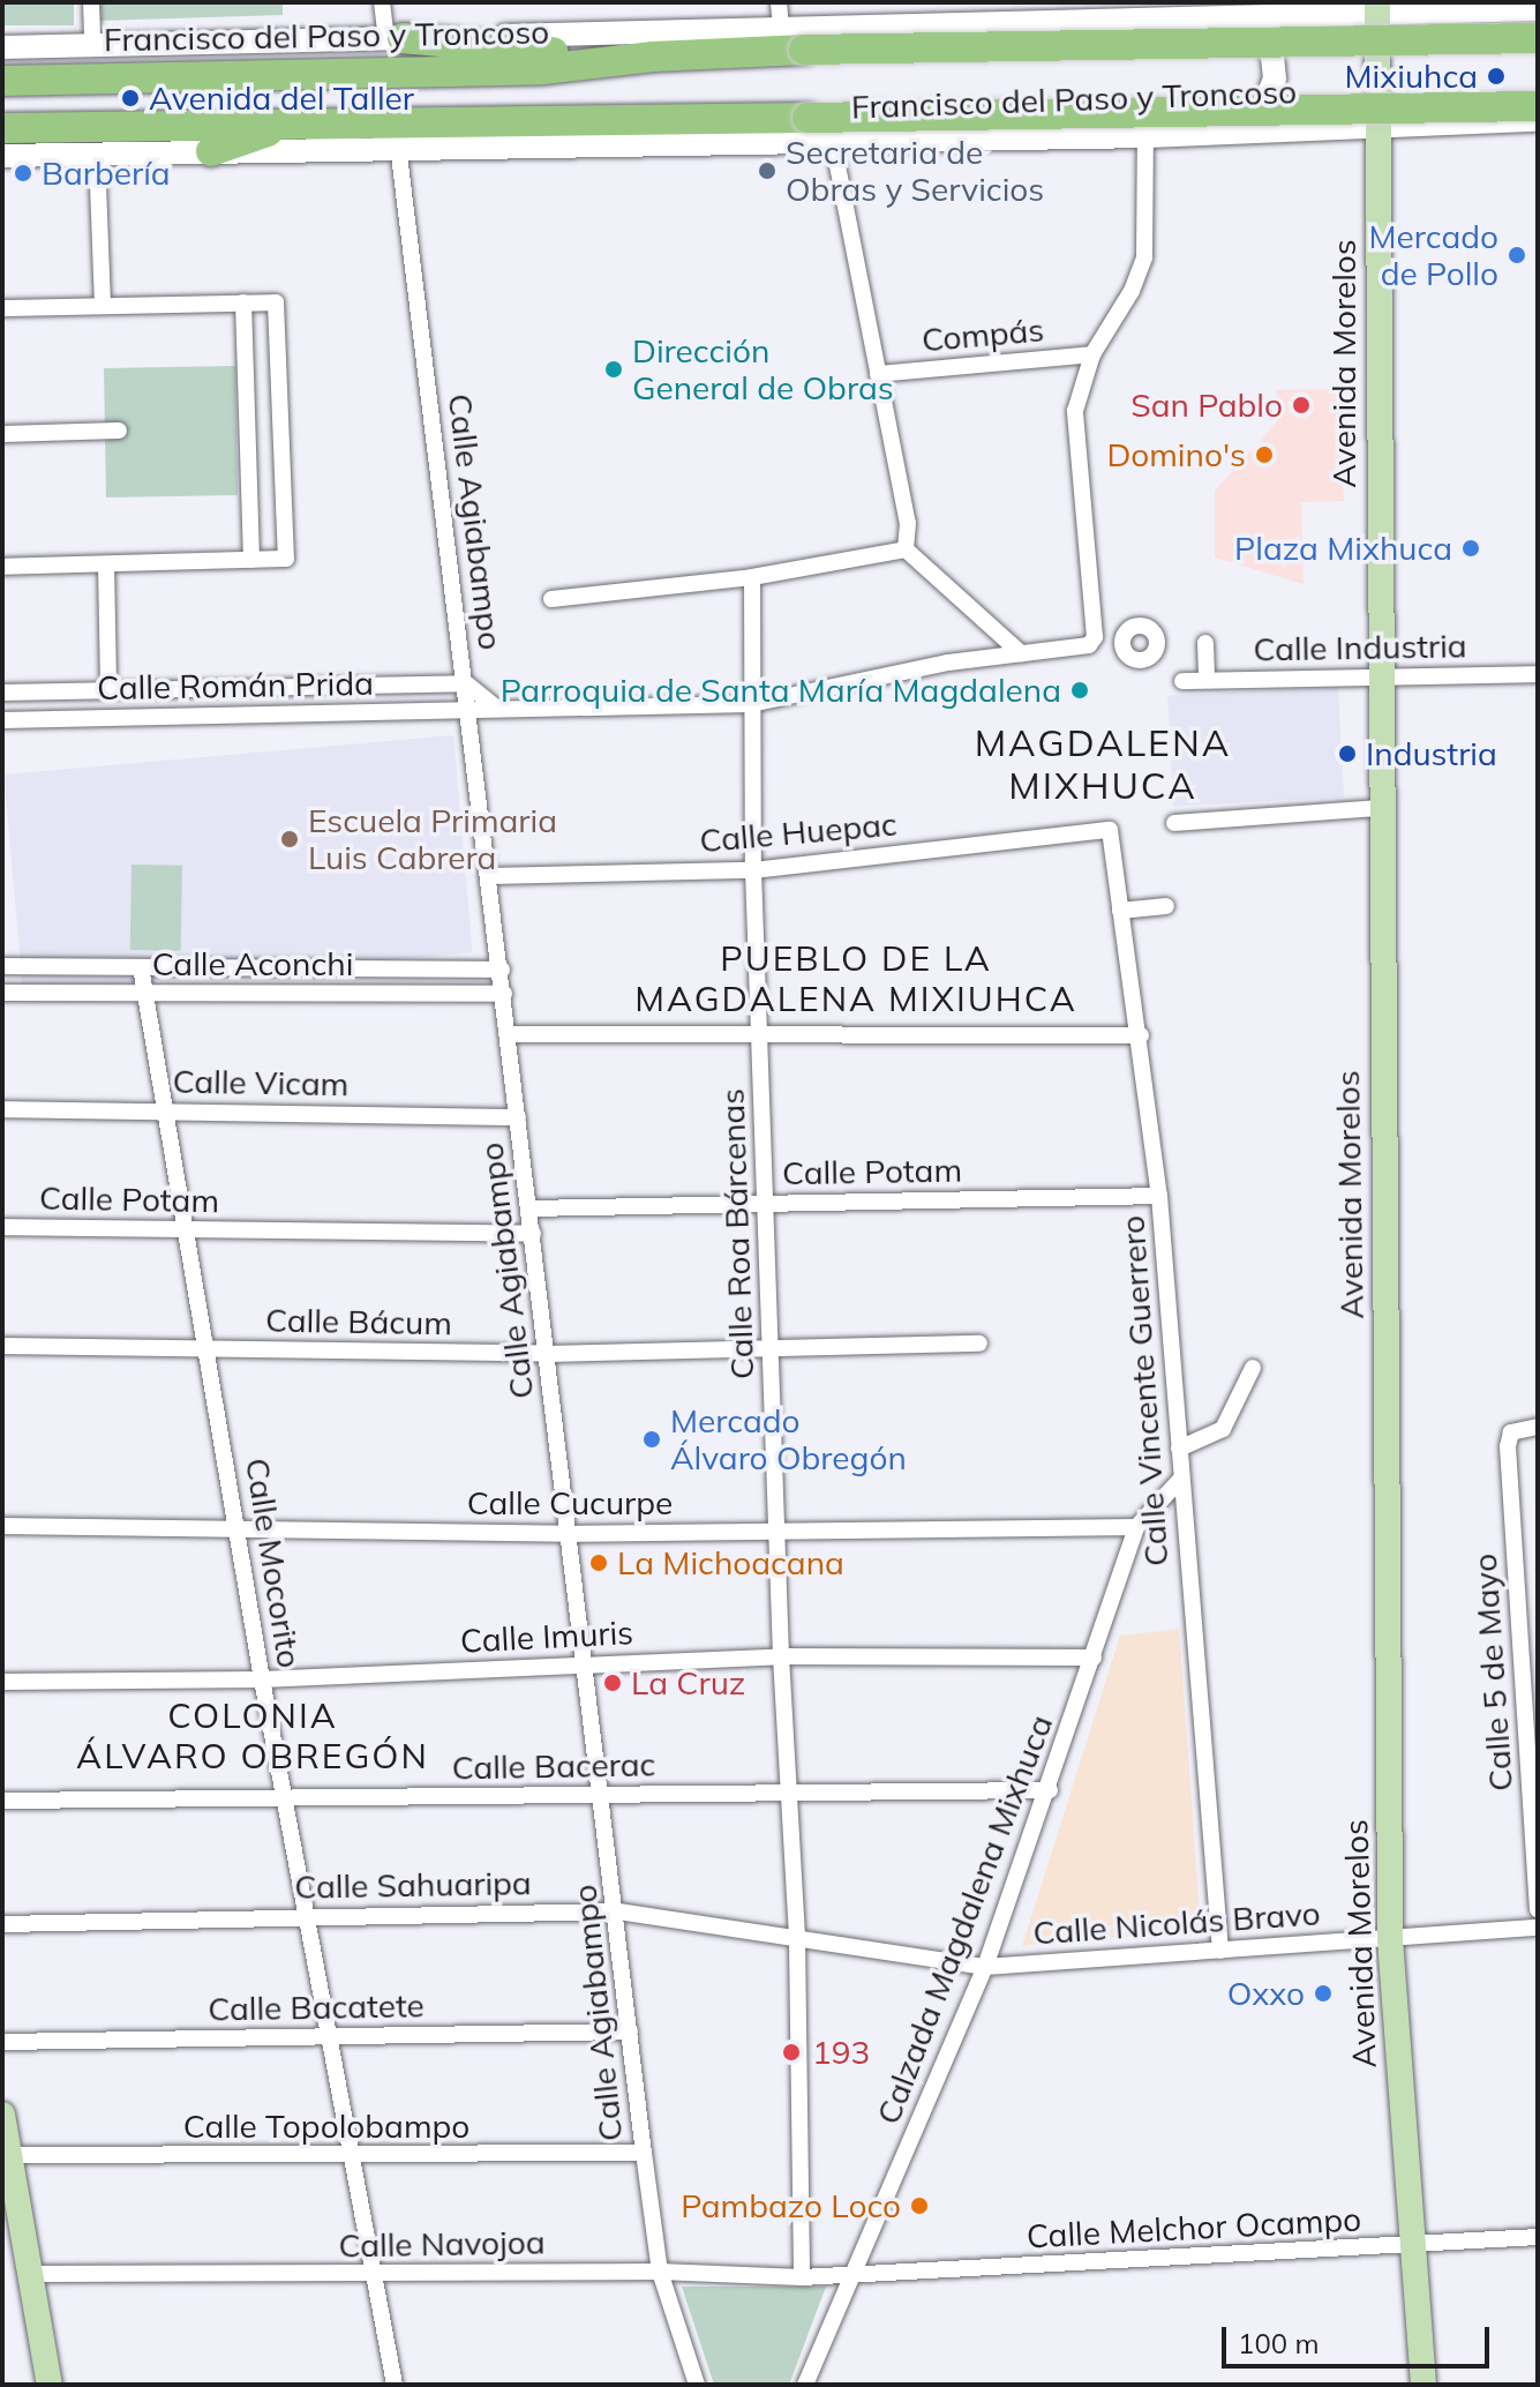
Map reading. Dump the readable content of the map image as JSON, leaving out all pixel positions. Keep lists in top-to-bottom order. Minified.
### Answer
{"streets":{"highway":["Francisco del Paso y Troncoso"],"main road":["Avenida Morelos"],"street":["Compás","Calle Agiabampo","Calle Industria","Calle Román Prida","Calle Huepac","Calle Aconchi","Calle Vicam","Calle Potam","Calle Roa Bárcenas","Calle Bácum","Calle Vincente Guerrero","Calle Cucurpe","Calle Mocorito","Calle Imuris","Calle 5 de Mayo","Calle Bacerac","Calle Sahuaripa","Calzada Magdalena Mixhuca","Calle Nicolás Bravo","Calle Bacatete","Calle Topolobampo","Calle Melchor Ocampo","Calle Navojoa"]},"crossings":[["Francisco del Paso y Troncoso","Avenida Morelos"],["Francisco del Paso y Troncoso","Calle Agiabampo"],["Avenida Morelos","Calle Industria"],["Avenida Morelos","Calle Nicolás Bravo"],["Avenida Morelos","Calle Melchor Ocampo"],["Calle Agiabampo","Calle Román Prida"],["Calle Agiabampo","Calle Huepac"],["Calle Agiabampo","Calle Aconchi"],["Calle Agiabampo","Calle Vicam"],["Calle Agiabampo","Calle Potam"],["Calle Agiabampo","Calle Bácum"],["Calle Agiabampo","Calle Cucurpe"],["Calle Agiabampo","Calle Imuris"],["Calle Agiabampo","Calle Bacerac"],["Calle Agiabampo","Calle Sahuaripa"],["Calle Agiabampo","Calle Bacatete"],["Calle Agiabampo","Calle Topolobampo"],["Calle Agiabampo","Calle Navojoa"],["Calle Huepac","Calle Roa Bárcenas"],["Calle Huepac","Calle Vincente Guerrero"],["Calle Aconchi","Calle Mocorito"],["Calle Vicam","Calle Mocorito"],["Calle Potam","Calle Roa Bárcenas"],["Calle Potam","Calle Vincente Guerrero"],["Calle Potam","Calle Mocorito"],["Calle Roa Bárcenas","Calle Bácum"],["Calle Roa Bárcenas","Calle Cucurpe"],["Calle Roa Bárcenas","Calle Imuris"],["Calle Roa Bárcenas","Calle Bacerac"],["Calle Roa Bárcenas","Calle Sahuaripa"],["Calle Roa Bárcenas","Calle Navojoa"],["Calle Bácum","Calle Mocorito"],["Calle Vincente Guerrero","Calzada Magdalena Mixhuca"],["Calle Vincente Guerrero","Calle Nicolás Bravo"],["Calle Cucurpe","Calle Mocorito"],["Calle Cucurpe","Calzada Magdalena Mixhuca"],["Calle Mocorito","Calle Imuris"],["Calle Mocorito","Calle Bacerac"],["Calle Mocorito","Calle Sahuaripa"],["Calle Mocorito","Calle Bacatete"],["Calle Mocorito","Calle Topolobampo"],["Calle Mocorito","Calle Navojoa"],["Calle Imuris","Calzada Magdalena Mixhuca"],["Calle Bacerac","Calzada Magdalena Mixhuca"],["Calle Sahuaripa","Calzada Magdalena Mixhuca"],["Calle Sahuaripa","Calle Nicolás Bravo"],["Calzada Magdalena Mixhuca","Calle Nicolás Bravo"],["Calzada Magdalena Mixhuca","Calle Melchor Ocampo"],["Calzada Magdalena Mixhuca","Calle Navojoa"],["Calle Melchor Ocampo","Calle Navojoa"]],"districts":["MAGDALENA MIXHUCA","PUEBLO DE LA MAGDALENA MIXIUHCA","COLONIA ÁLVARO OBREGÓN"],"places":["Mixiuhca","Avenida del Taller","Secretaria de Obras y Servicios","Barbería","Mercado de Pollo","Dirección General de Obras","San Pablo","Domino's","Plaza Mixhuca","Parroquia de Santa María Magdalena","Industria","Escuela Primaria Luis Cabrera","Mercado Álvaro Obregón","La Michoacana","La Cruz","Oxxo","193","Pambazo Loco"],"scale_bar":"100 m"}
